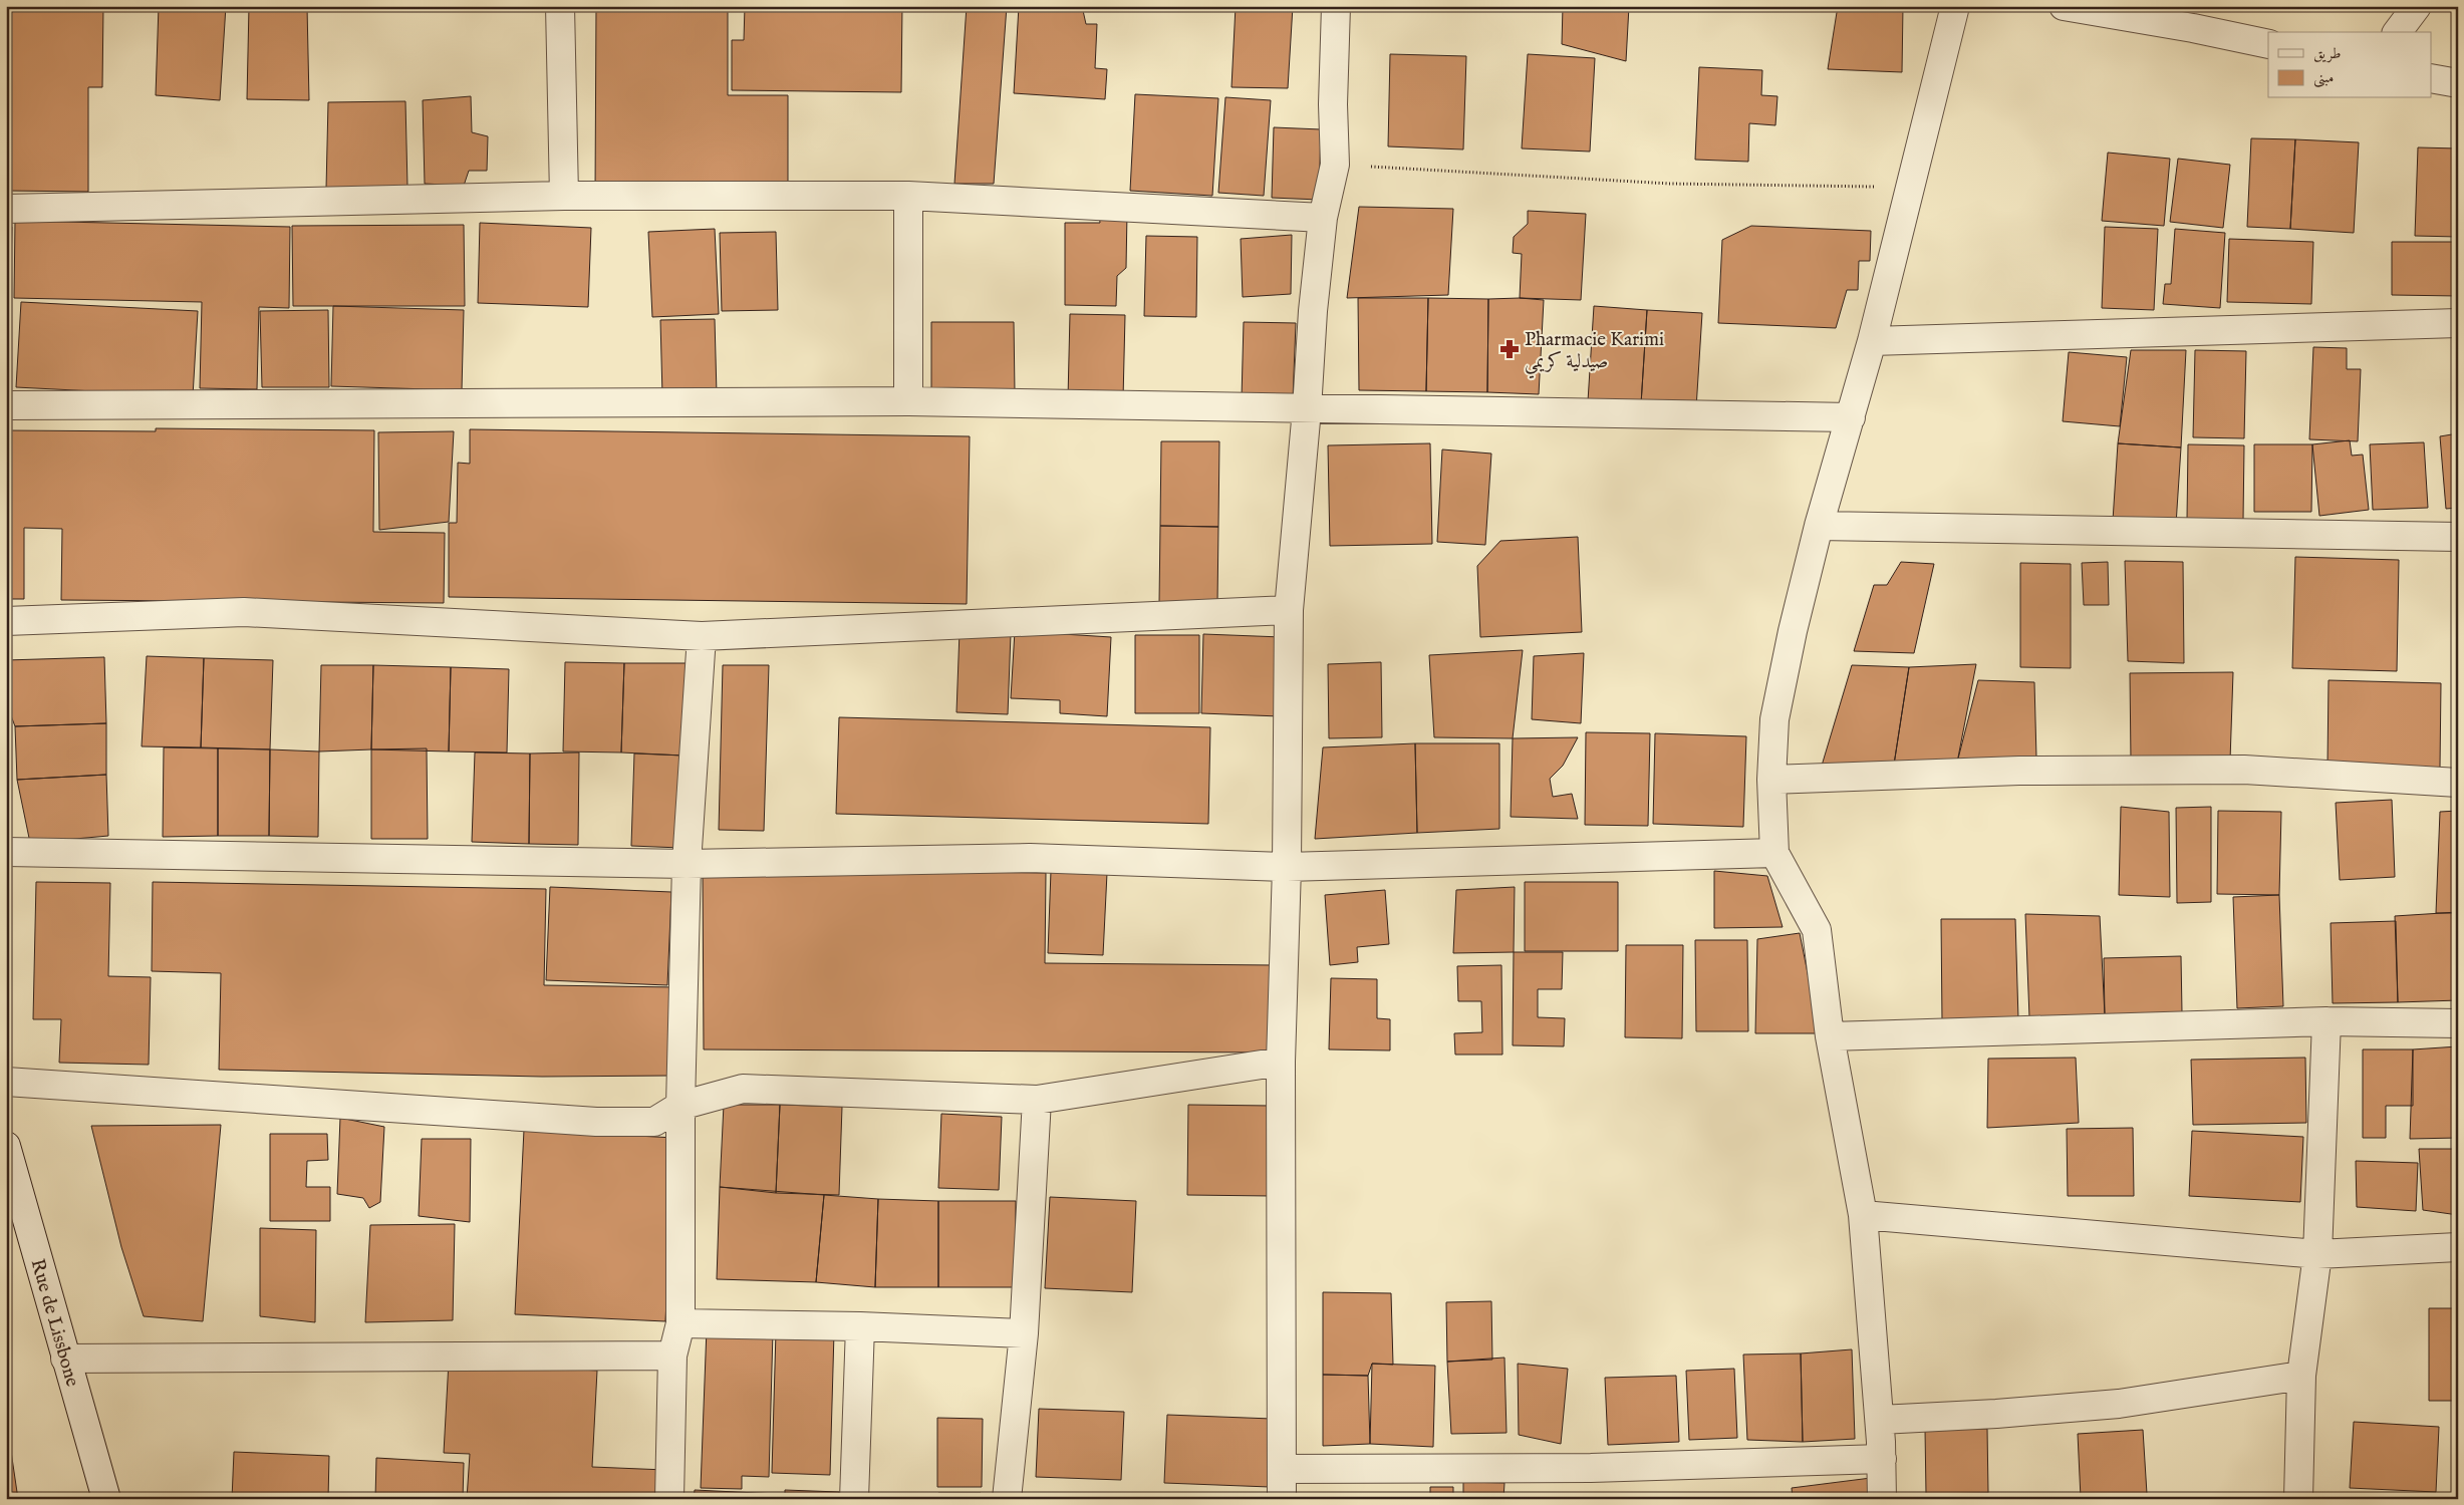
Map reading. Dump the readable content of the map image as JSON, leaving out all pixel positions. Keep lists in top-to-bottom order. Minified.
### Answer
{"streets":{"street":["Rue de Lissbone"]},"places":{"pharmacy":["Pharmacie Karimi صيدلية كريمي"]},"legend":["طريق","مبنى"]}
